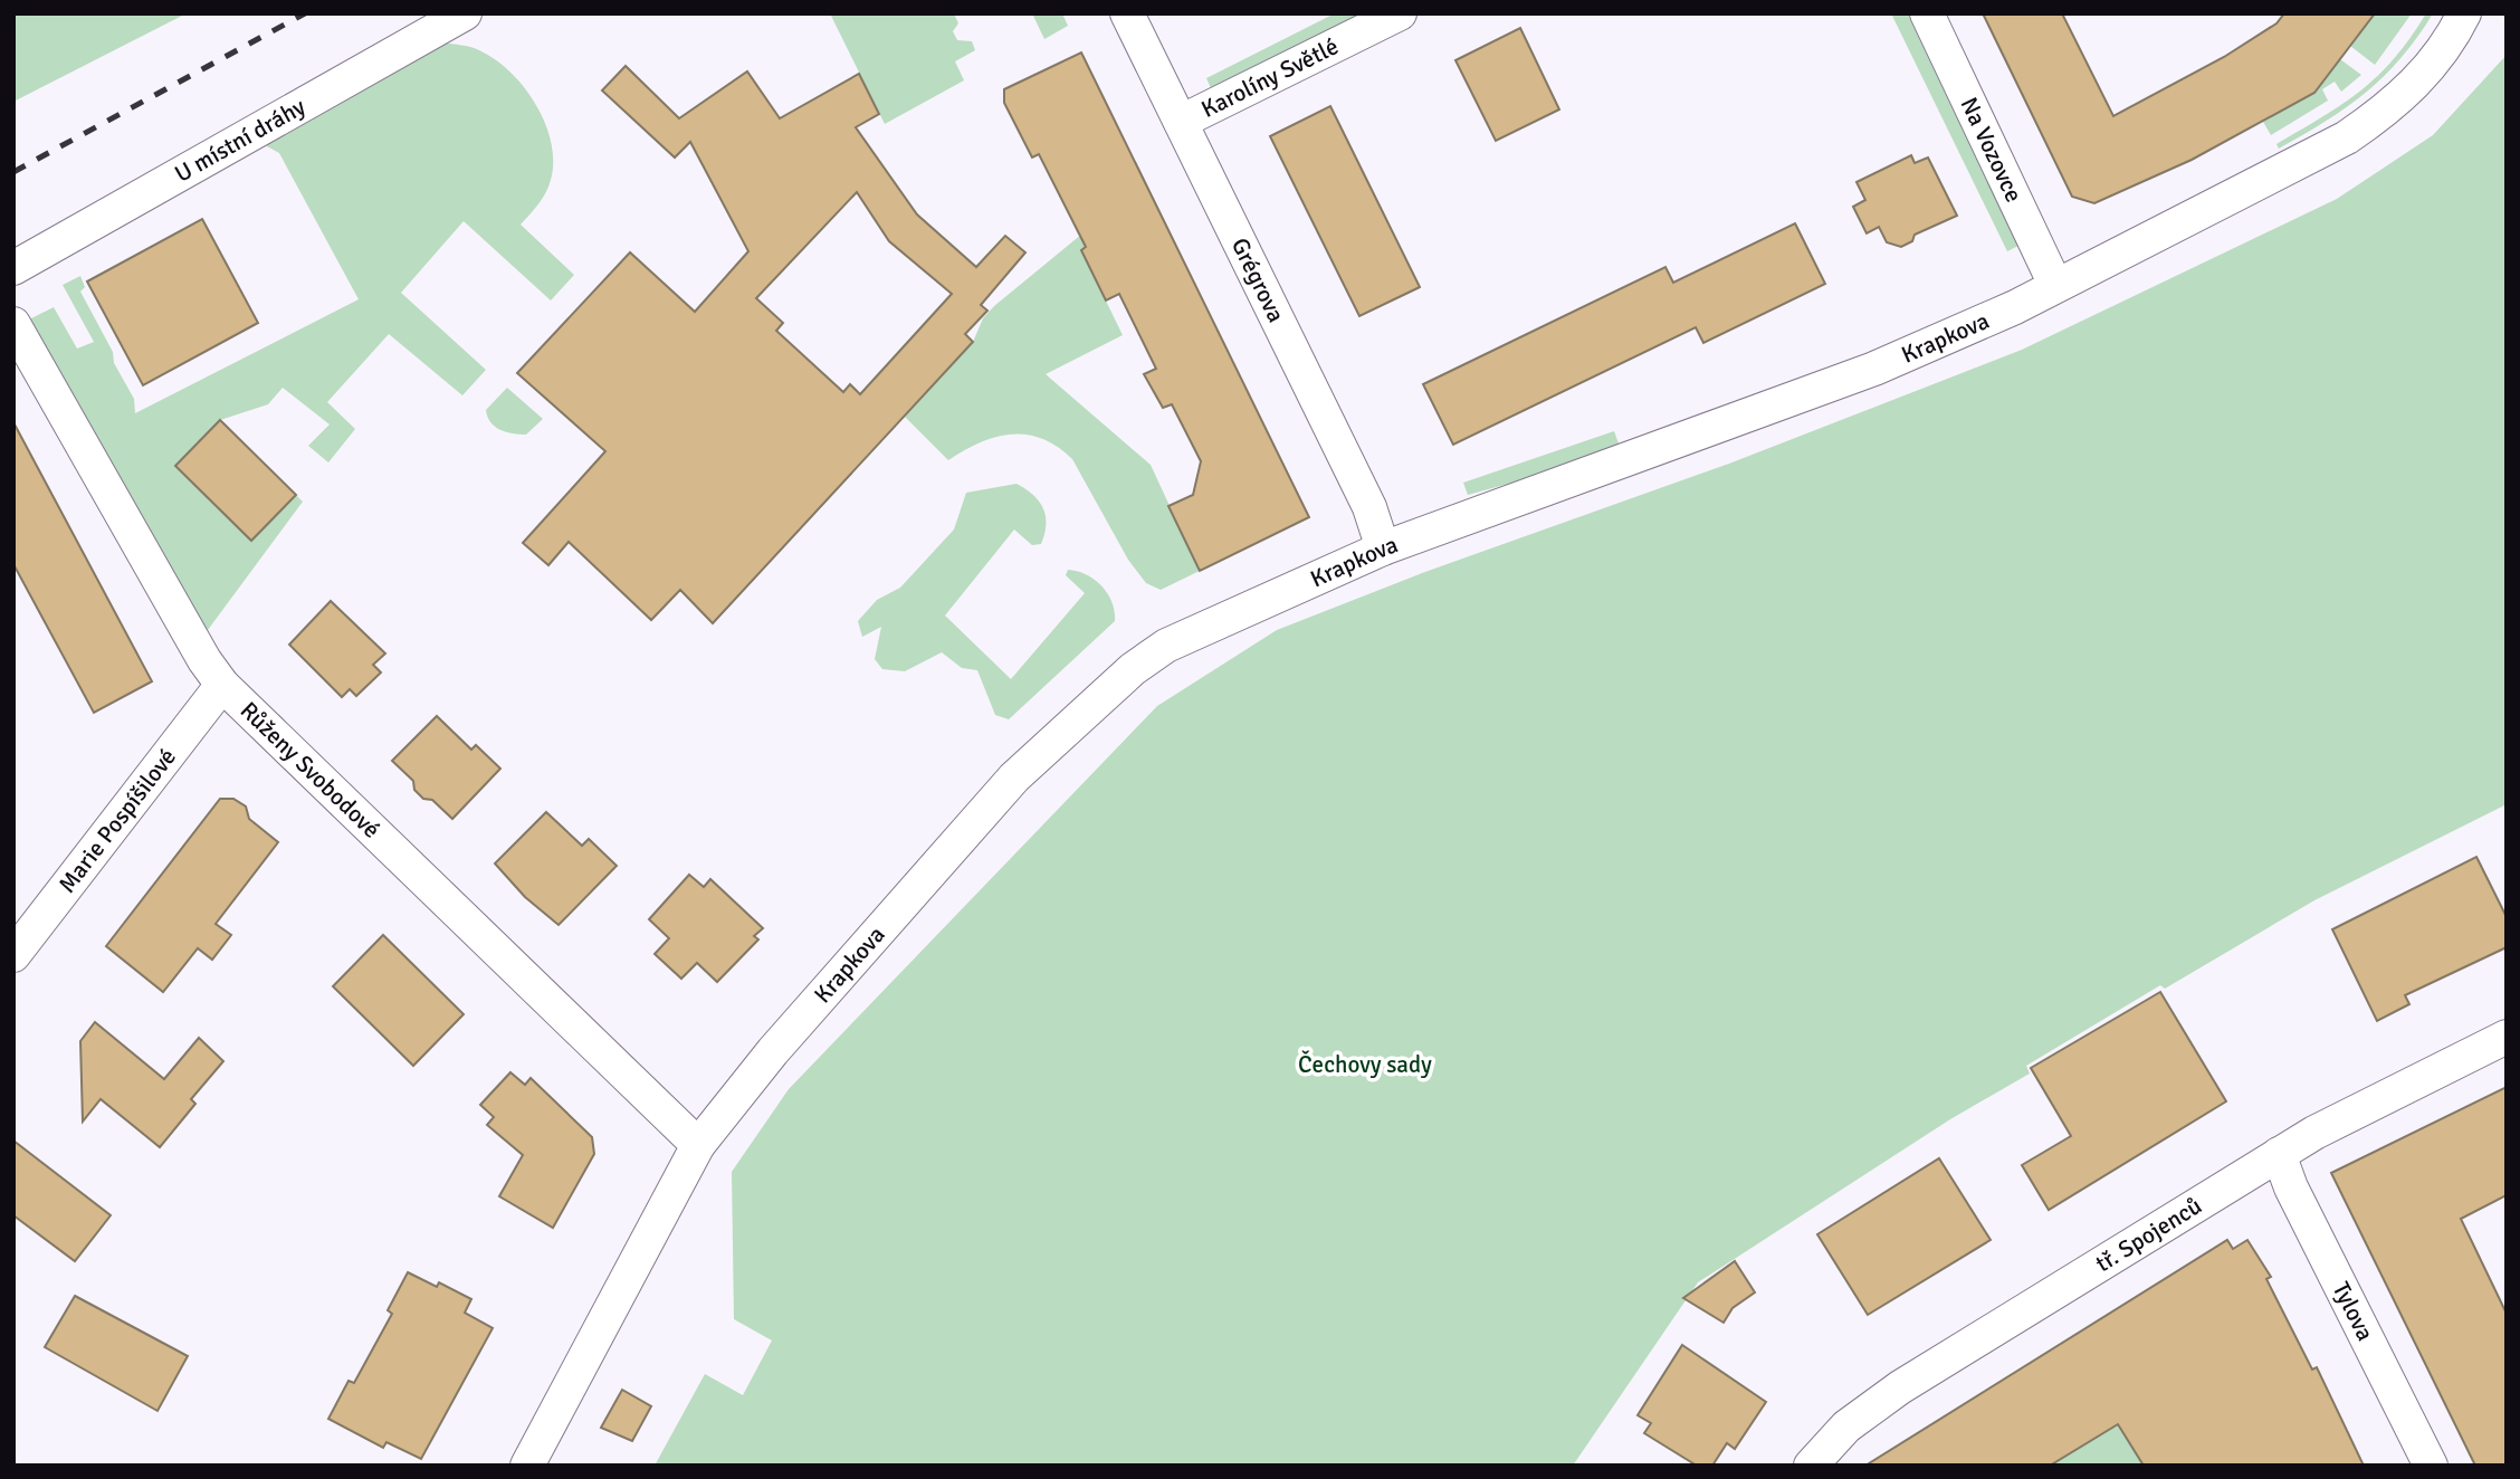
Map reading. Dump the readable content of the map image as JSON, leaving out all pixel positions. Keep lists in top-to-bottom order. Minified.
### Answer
{"streets":{"street":["Karolíny Světlé","U místní dráhy","Na Vozovce","Grégrova","Krapkova","Růženy Svobodové","Marie Pospíšilové","tř. Spojenců","Tylova"]},"crossings":[["Karolíny Světlé","Grégrova"],["Na Vozovce","Krapkova"],["Grégrova","Krapkova"],["Krapkova","Růženy Svobodové"],["Růženy Svobodové","Marie Pospíšilové"],["tř. Spojenců","Tylova"]],"parks":["Čechovy sady"]}
